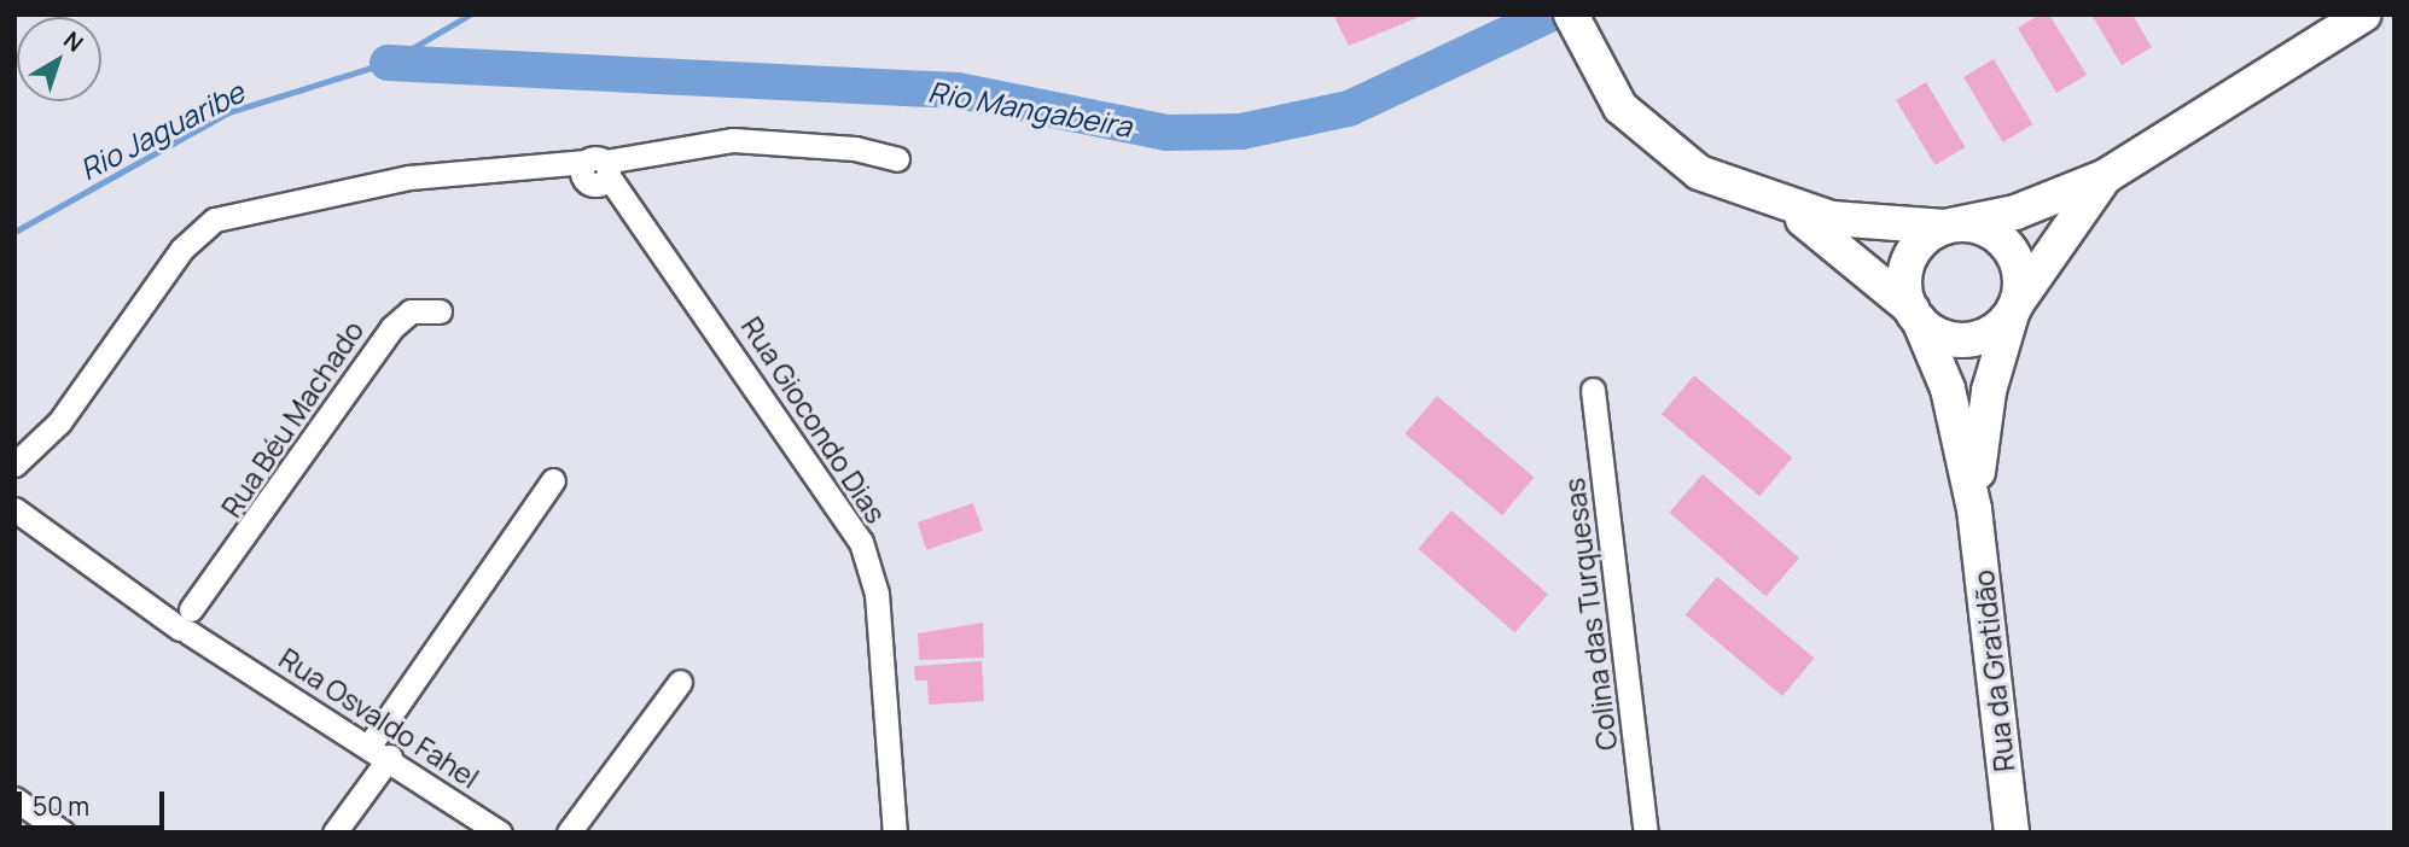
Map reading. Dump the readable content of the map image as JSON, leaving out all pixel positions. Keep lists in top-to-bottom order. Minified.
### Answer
{"streets":{"street":["Rua Béu Machado","Rua Giocondo Dias","Colina das Turquesas","Rua da Gratidão","Rua Osvaldo Fahel"]},"crossings":[["Rua Béu Machado","Rua Osvaldo Fahel"]],"water":["Rio Mangabeira","Rio Jaguaribe"],"scale_bar":"50 m","north":"top right"}
